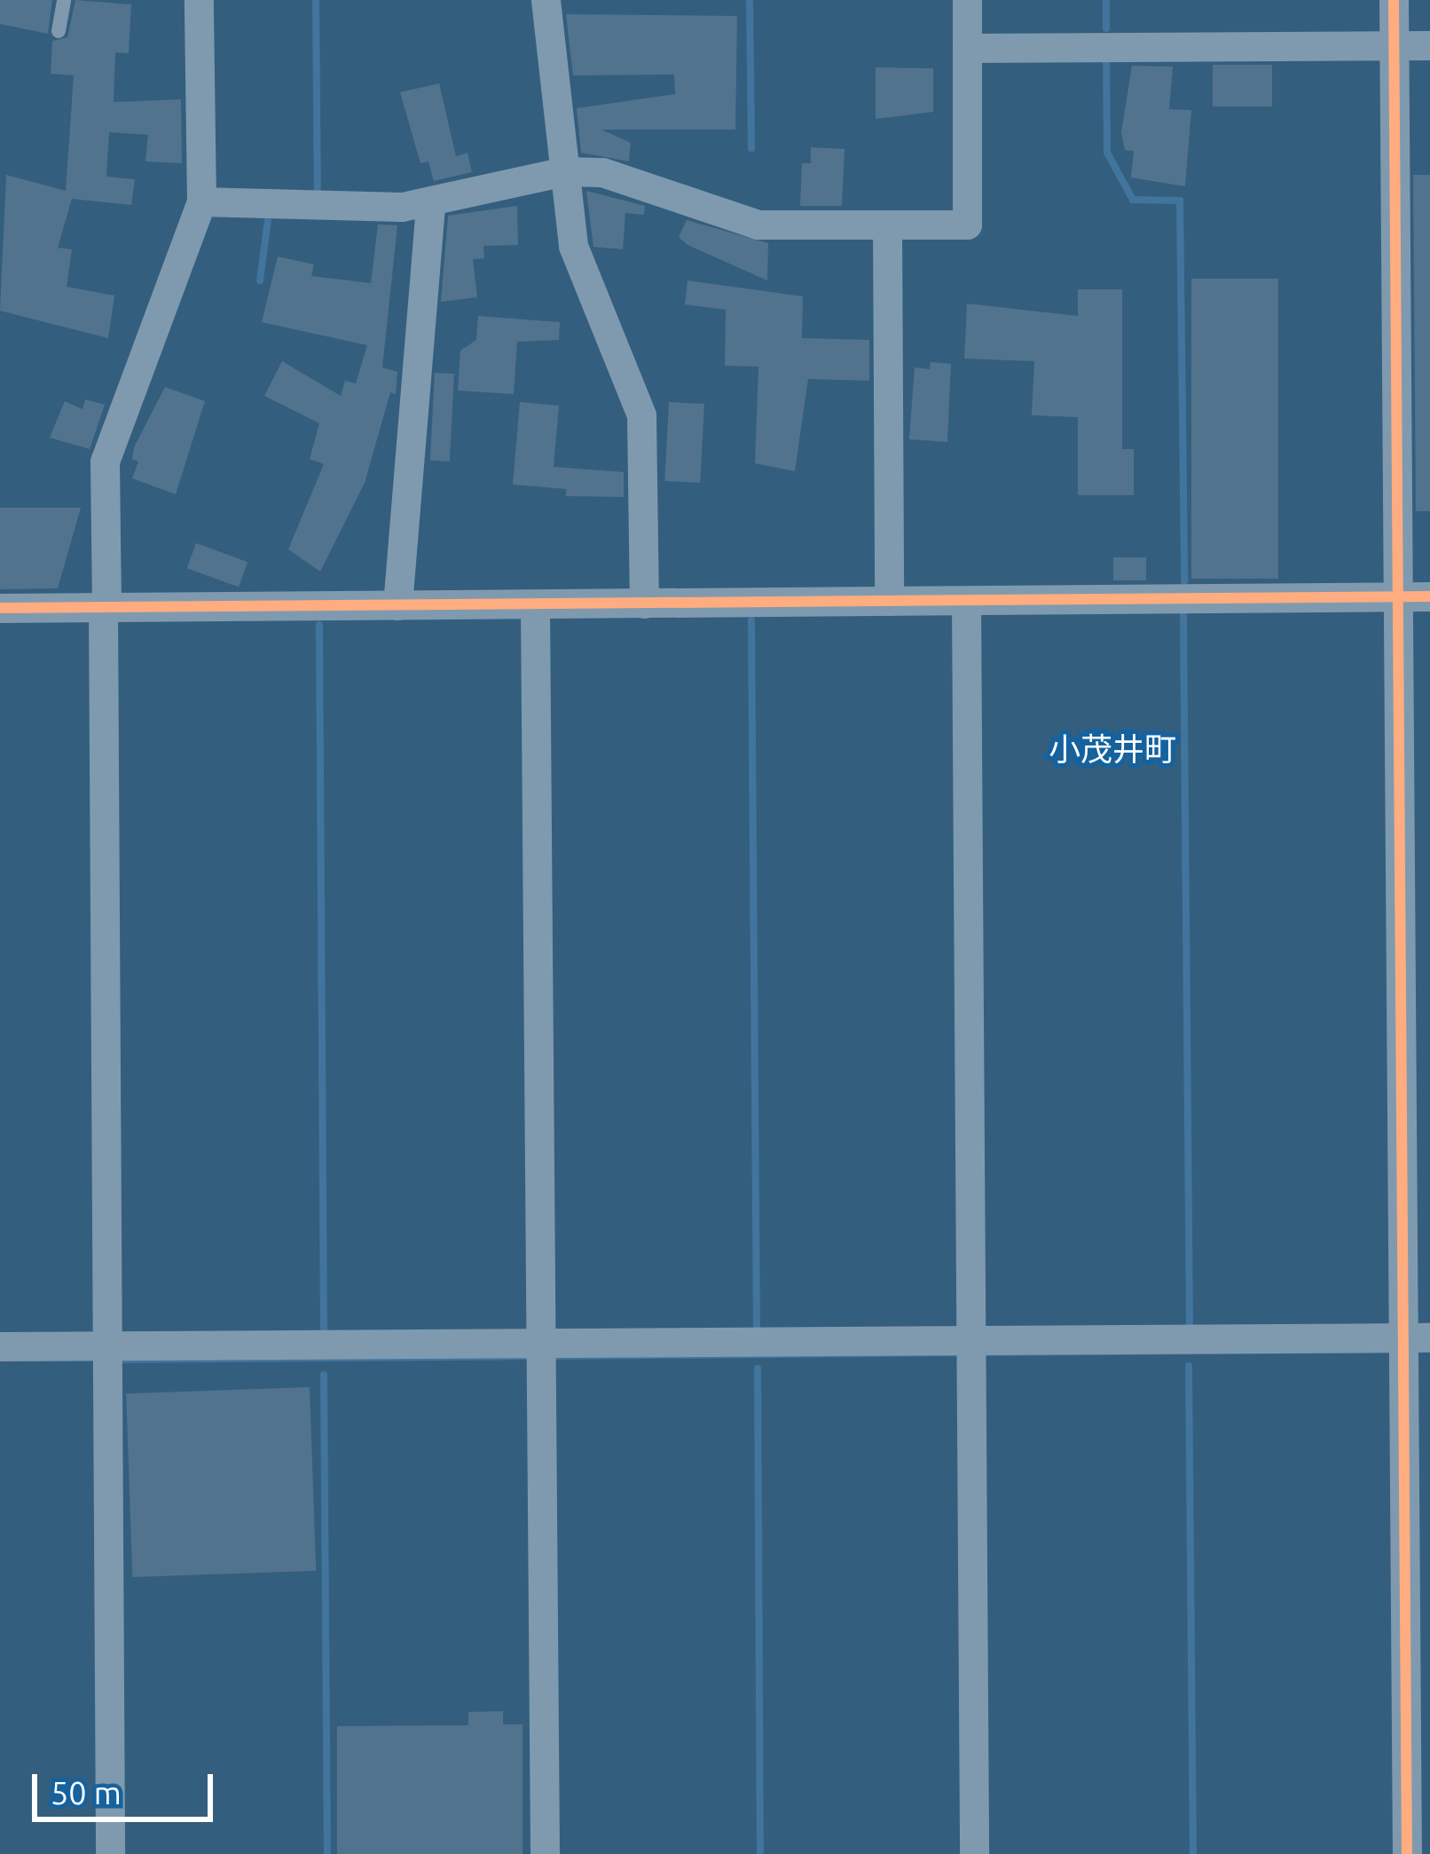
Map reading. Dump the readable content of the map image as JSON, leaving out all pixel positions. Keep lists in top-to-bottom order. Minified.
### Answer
{"districts":["小茂井町"],"scale_bar":"50 m"}
